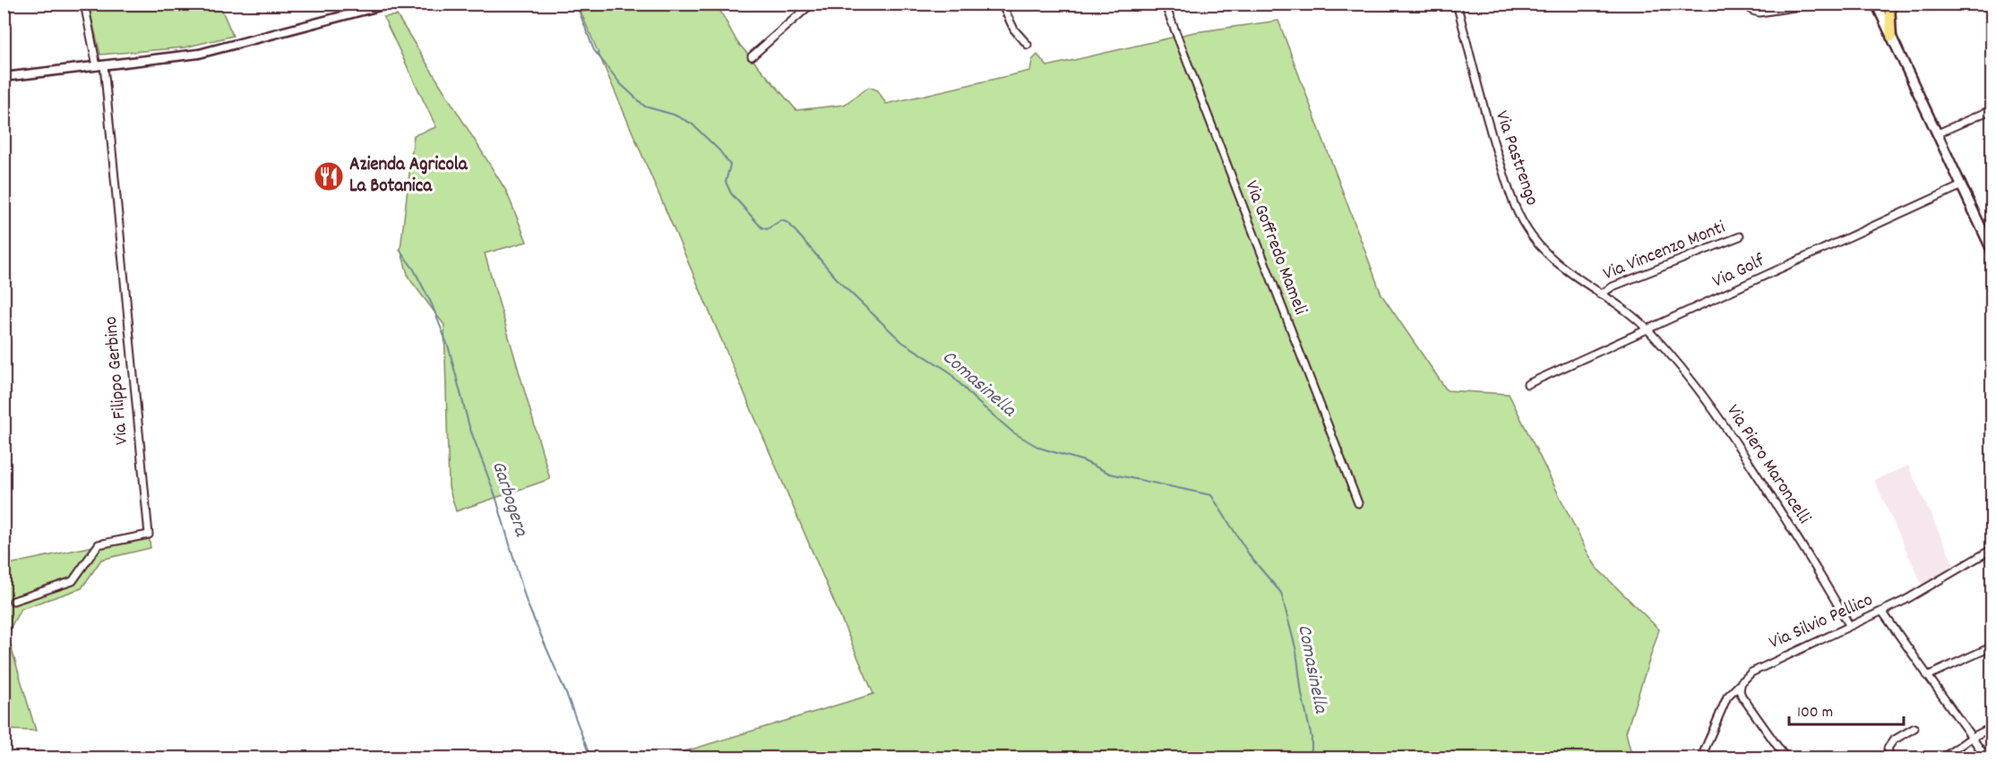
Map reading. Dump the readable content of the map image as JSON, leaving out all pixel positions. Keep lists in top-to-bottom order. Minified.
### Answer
{"streets":{"street":["Via Pastrengo","Via Goffredo Mameli","Via Vincenzo Monti","Via Golf","Via Filippo Gerbino","Via Piero Maroncelli","Via Silvio Pellico"]},"crossings":[["Via Pastrengo","Via Vincenzo Monti"],["Via Pastrengo","Via Golf"],["Via Pastrengo","Via Piero Maroncelli"],["Via Golf","Via Piero Maroncelli"],["Via Piero Maroncelli","Via Silvio Pellico"]],"water":["Comasinella","Garbogera"],"places":{"restaurant":["Azienda Agricola La Botanica"]},"scale_bar":"100 m"}
